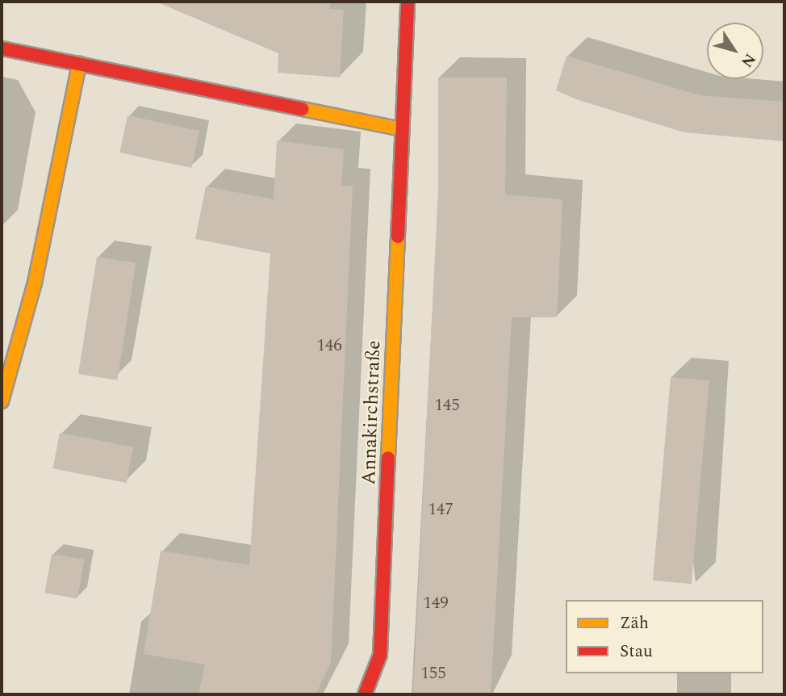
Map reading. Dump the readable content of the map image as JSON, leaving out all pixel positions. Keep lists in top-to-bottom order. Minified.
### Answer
{"streets":{"street":["Annakirchstraße"]},"house_numbers":["146","145","147","149","155"],"legend":["Zäh","Stau"],"north":"bottom right"}
